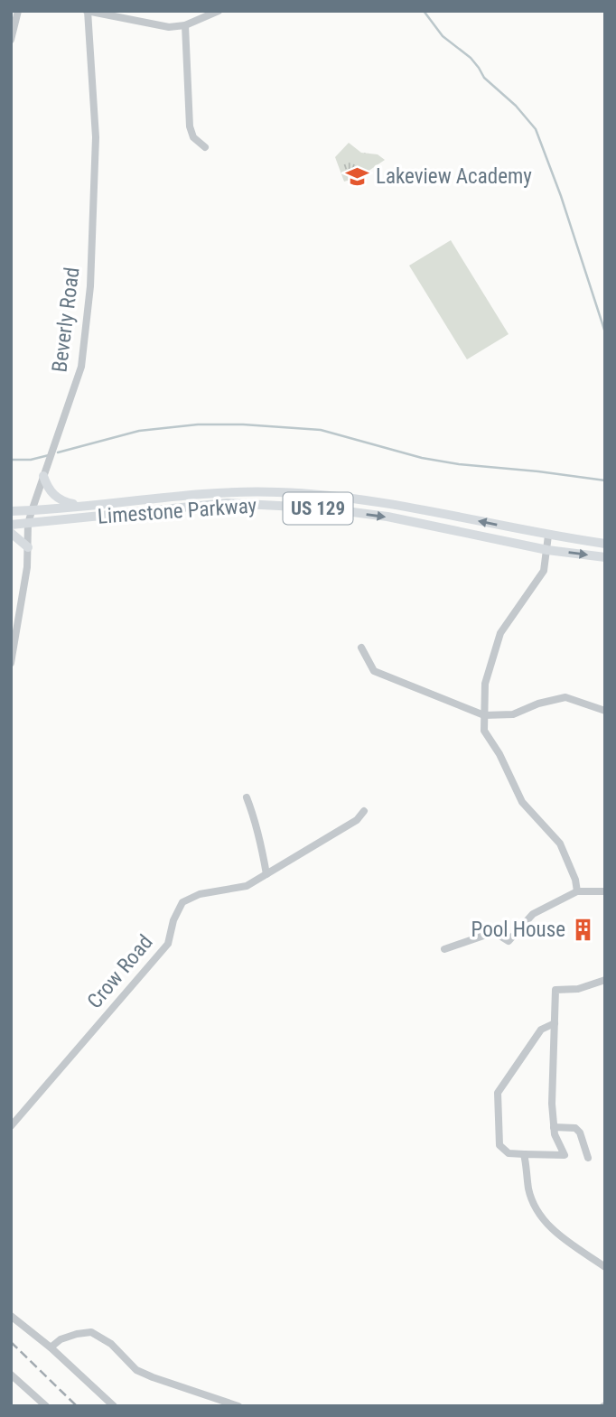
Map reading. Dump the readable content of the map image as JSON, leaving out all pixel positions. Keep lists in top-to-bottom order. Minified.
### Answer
{"streets":{"main road":["US 129","Limestone Parkway"],"street":["Beverly Road","Crow Road"]},"crossings":[["Beverly Road","Limestone Parkway"]],"places":{"school or university":["Lakeview Academy"],"building":["Pool House"]}}
